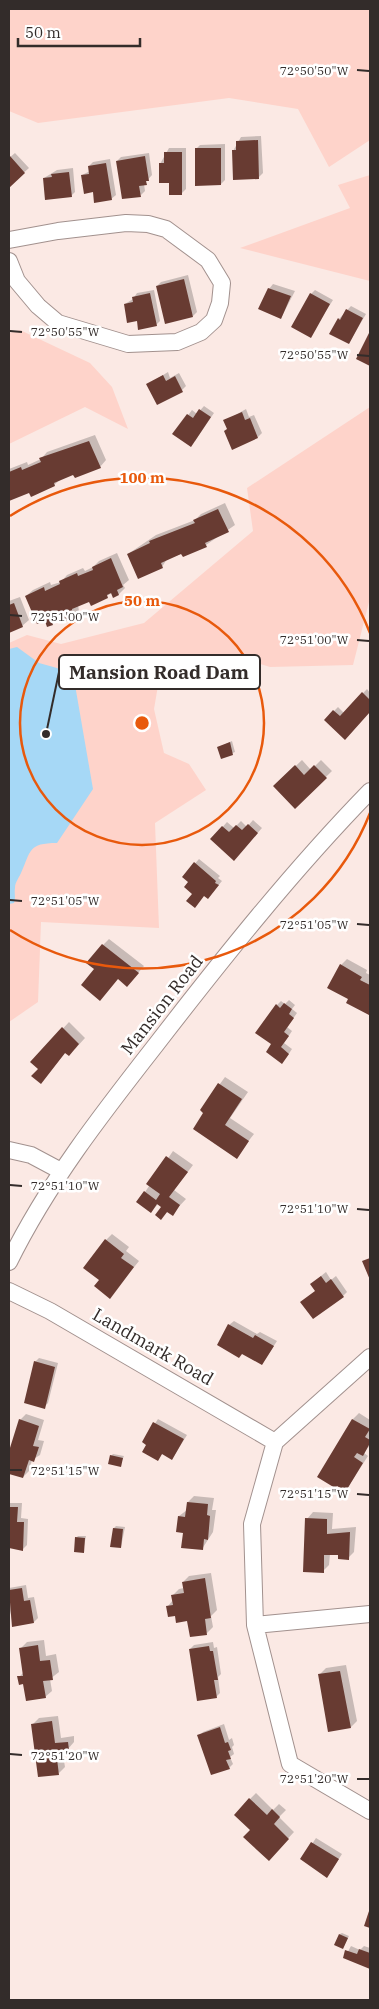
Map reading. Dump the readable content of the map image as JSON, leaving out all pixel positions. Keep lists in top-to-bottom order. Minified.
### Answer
{"streets":{"street":["Mansion Road","Landmark Road"]},"places":["Mansion Road Dam"],"scale_bar":"50 m","coordinates":["72°50'50\"W","72°50'55\"W","72°51'00\"W","72°51'05\"W","72°51'10\"W","72°51'15\"W","72°51'20\"W"],"rings":["100 m","50 m"]}
